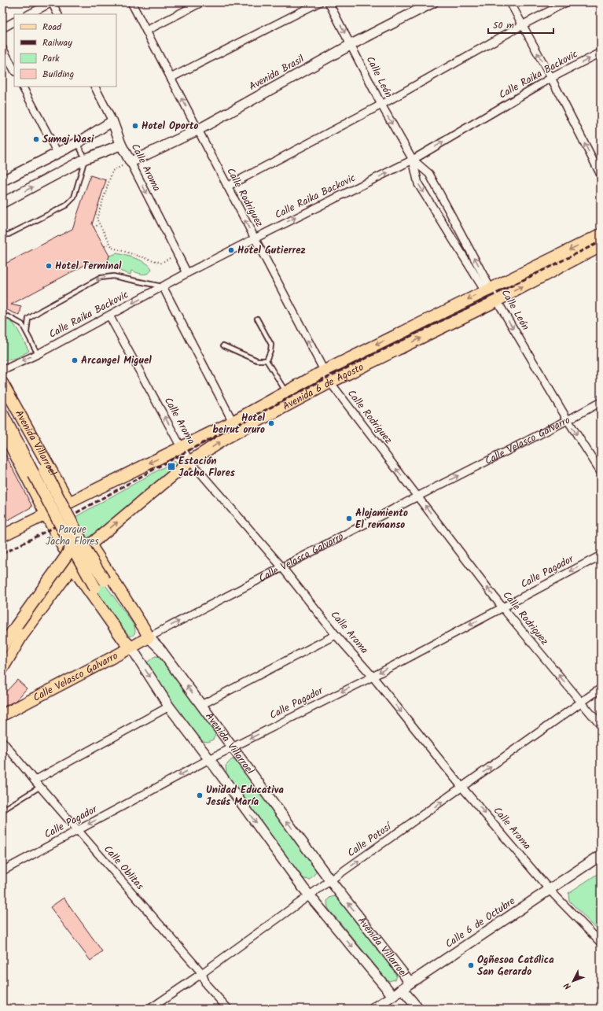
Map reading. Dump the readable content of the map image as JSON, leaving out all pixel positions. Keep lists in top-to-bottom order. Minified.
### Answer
{"streets":{"main road":["Avenida Brasil","Calle Aroma","Avenida 6 de Agosto","Calle Velasco Galvarro","Avenida Villarroel","Calle 6 de Octubre"],"street":["Calle Raika Backovic","Calle León","Calle Rodriguez","Calle Pagador","Calle Potosí","Calle Oblitas"]},"crossings":[["Avenida Brasil","Calle León"],["Avenida Brasil","Calle Aroma"],["Avenida Brasil","Calle Rodriguez"],["Calle Raika Backovic","Calle León"],["Calle Raika Backovic","Calle Aroma"],["Calle Raika Backovic","Calle Rodriguez"],["Calle León","Avenida 6 de Agosto"],["Calle León","Calle Velasco Galvarro"],["Calle Aroma","Avenida 6 de Agosto"],["Calle Aroma","Calle Velasco Galvarro"],["Calle Aroma","Calle Pagador"],["Calle Aroma","Calle Potosí"],["Calle Aroma","Calle 6 de Octubre"],["Calle Rodriguez","Avenida 6 de Agosto"],["Calle Rodriguez","Calle Velasco Galvarro"],["Calle Rodriguez","Calle Pagador"],["Calle Rodriguez","Calle Potosí"],["Avenida 6 de Agosto","Avenida Villarroel"],["Calle Velasco Galvarro","Avenida Villarroel"],["Avenida Villarroel","Calle Pagador"],["Avenida Villarroel","Calle Potosí"],["Avenida Villarroel","Calle 6 de Octubre"],["Calle Pagador","Calle Oblitas"],["Calle Potosí","Calle Oblitas"]],"one_way":["Calle Rodriguez","Calle Velasco Galvarro","Calle Pagador","Calle Potosí"],"parks":["Parque Jacha Flores"],"places":{"other":["Hotel Oporto","Sumaj Wasi","Hotel Gutierrez","Hotel Terminal","Arcangel Miguel","Hotel beirut oruro","Alojamiento El remanso","Unidad Educativa Jesús María","Ogñesoa Católica San Gerardo"],"transit":["Estación Jacha Flores"]},"legend":["Road","Railway","Park","Building"],"scale_bar":"50 m","north":"bottom left"}
